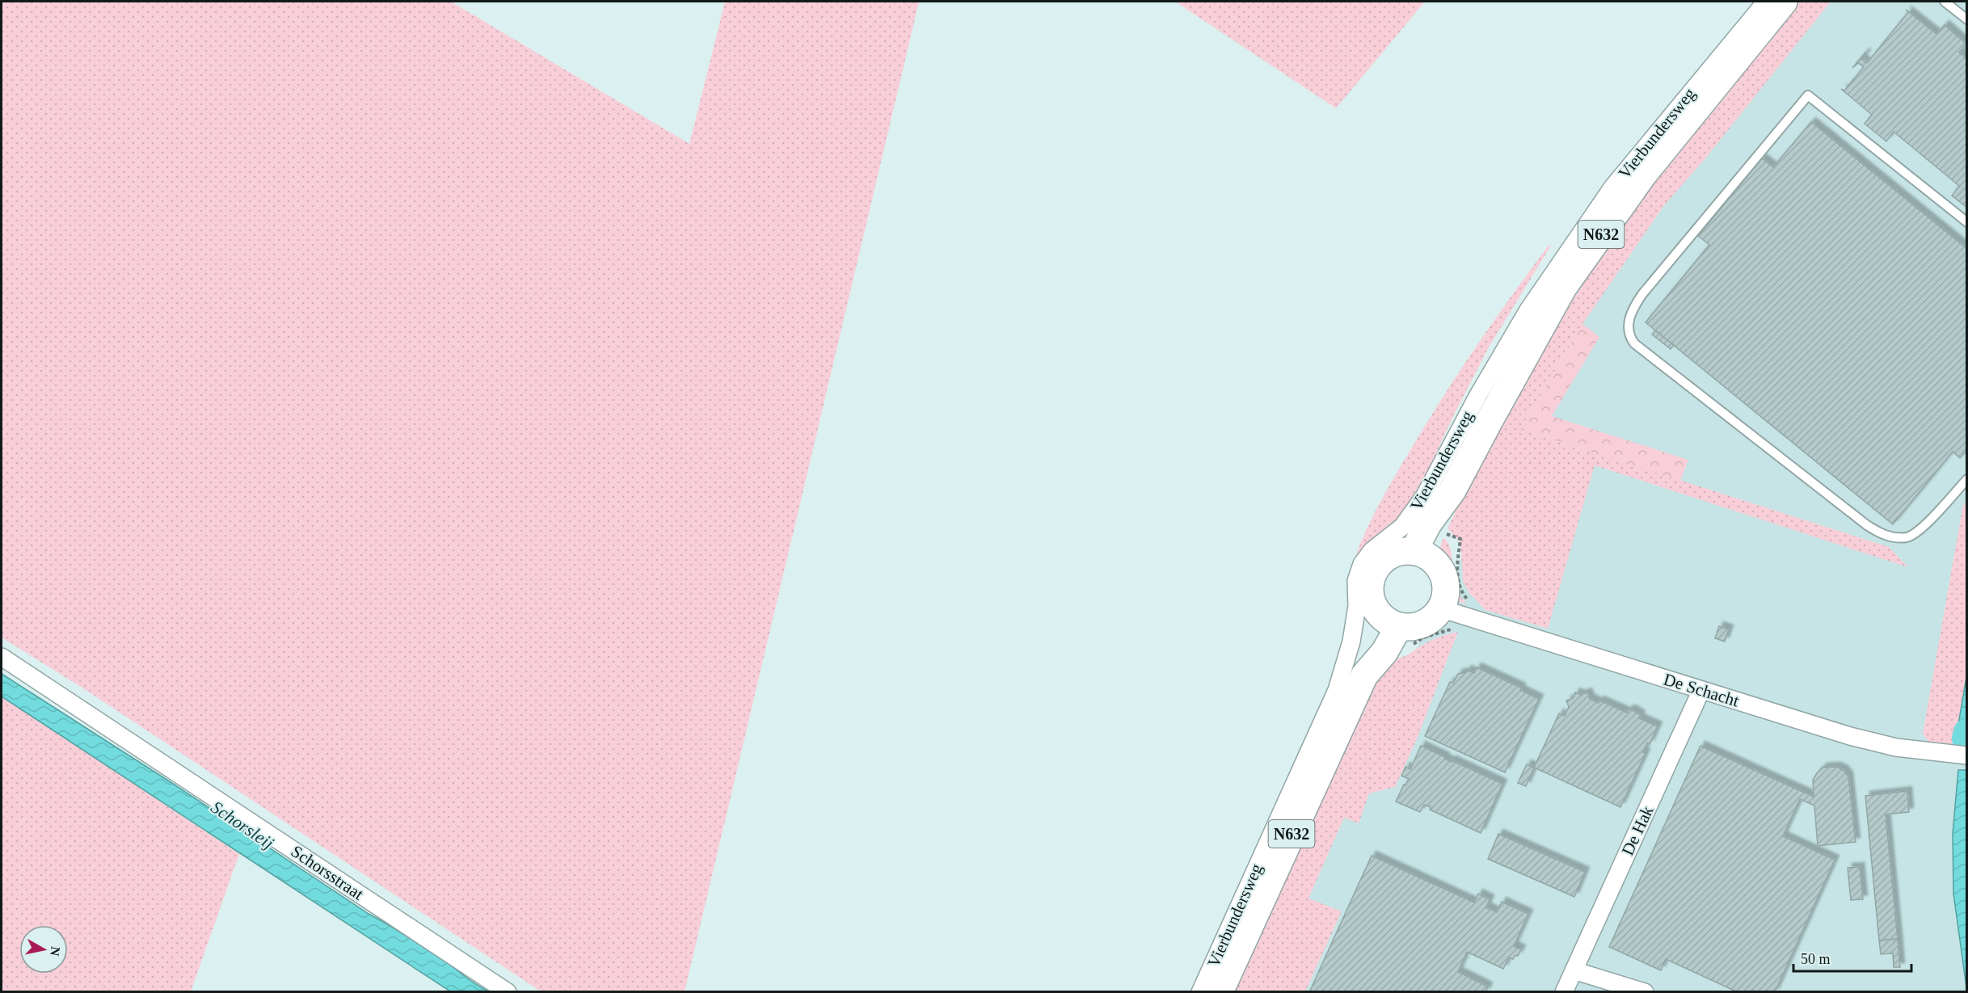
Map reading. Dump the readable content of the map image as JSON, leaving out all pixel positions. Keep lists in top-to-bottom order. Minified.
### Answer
{"streets":{"main road":["Vierbundersweg","N632"],"street":["De Schacht","De Hak","Schorsstraat"]},"crossings":[["Vierbundersweg","De Schacht"],["De Schacht","De Hak"]],"water":["Schorsleij"],"scale_bar":"50 m","north":"right"}
